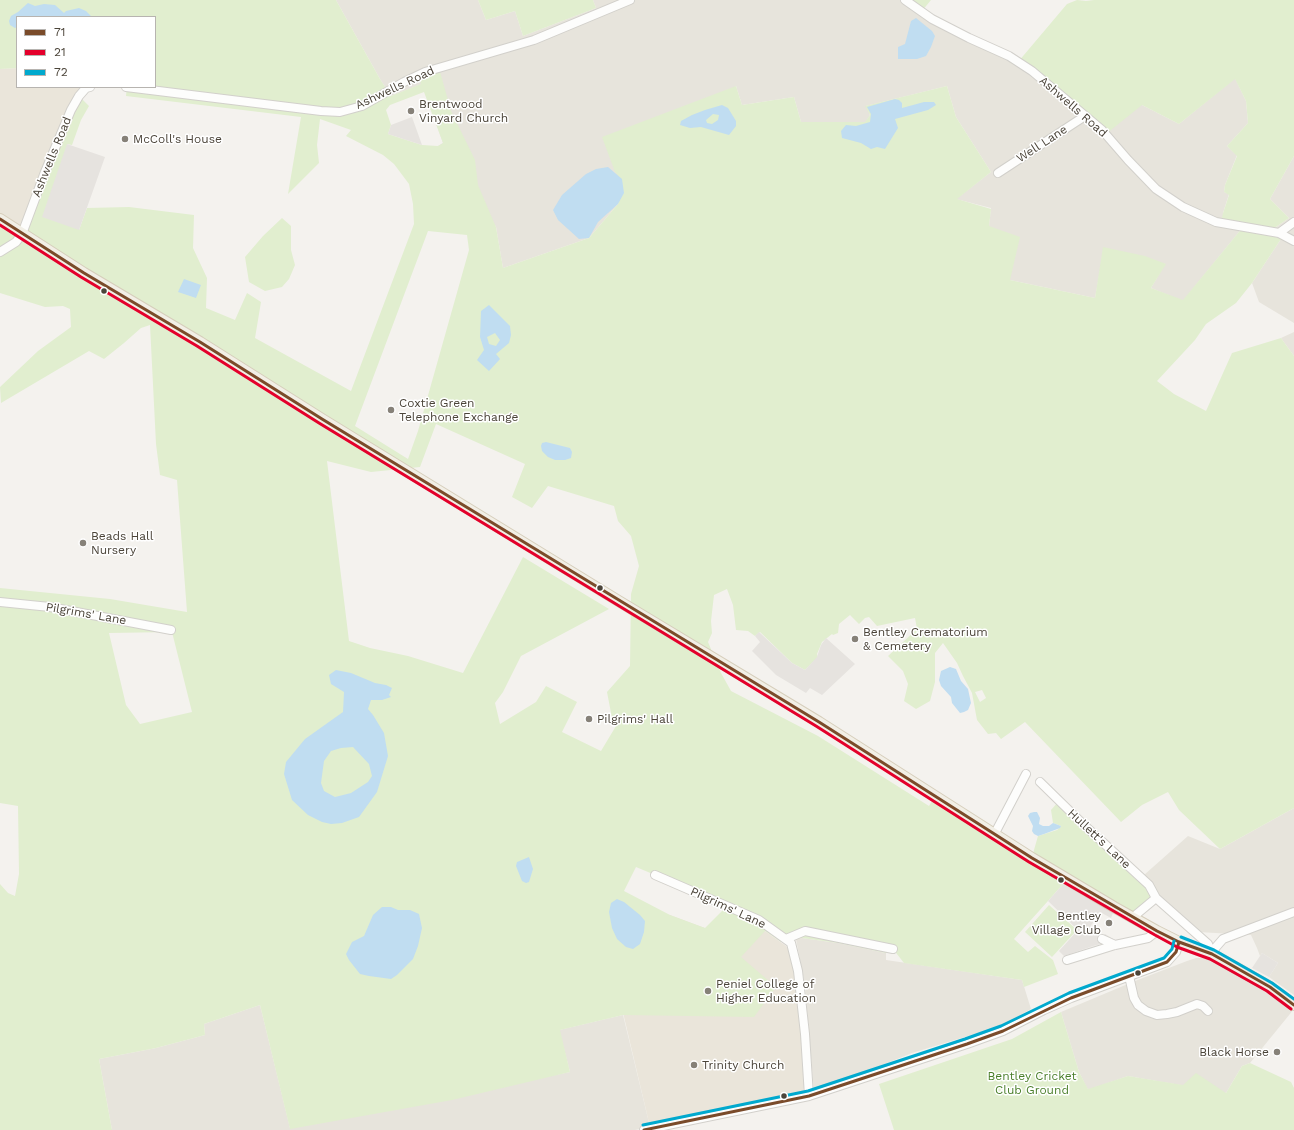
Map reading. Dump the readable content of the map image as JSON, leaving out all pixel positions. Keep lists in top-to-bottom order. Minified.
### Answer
{"streets":{"street":["Ashwells Road","Well Lane","Pilgrims' Lane","Hullett's Lane"]},"crossings":[["Ashwells Road","Well Lane"]],"parks":["Bentley Cricket Club Ground"],"places":["Brentwood Vinyard Church","McColl's House","Coxtie Green Telephone Exchange","Beads Hall Nursery","Bentley Crematorium & Cemetery","Pilgrims' Hall","Bentley Village Club","Peniel College of Higher Education","Black Horse","Trinity Church"],"lines":["transit line 71","transit line 21","transit line 72"],"legend":["71","21","72"]}
